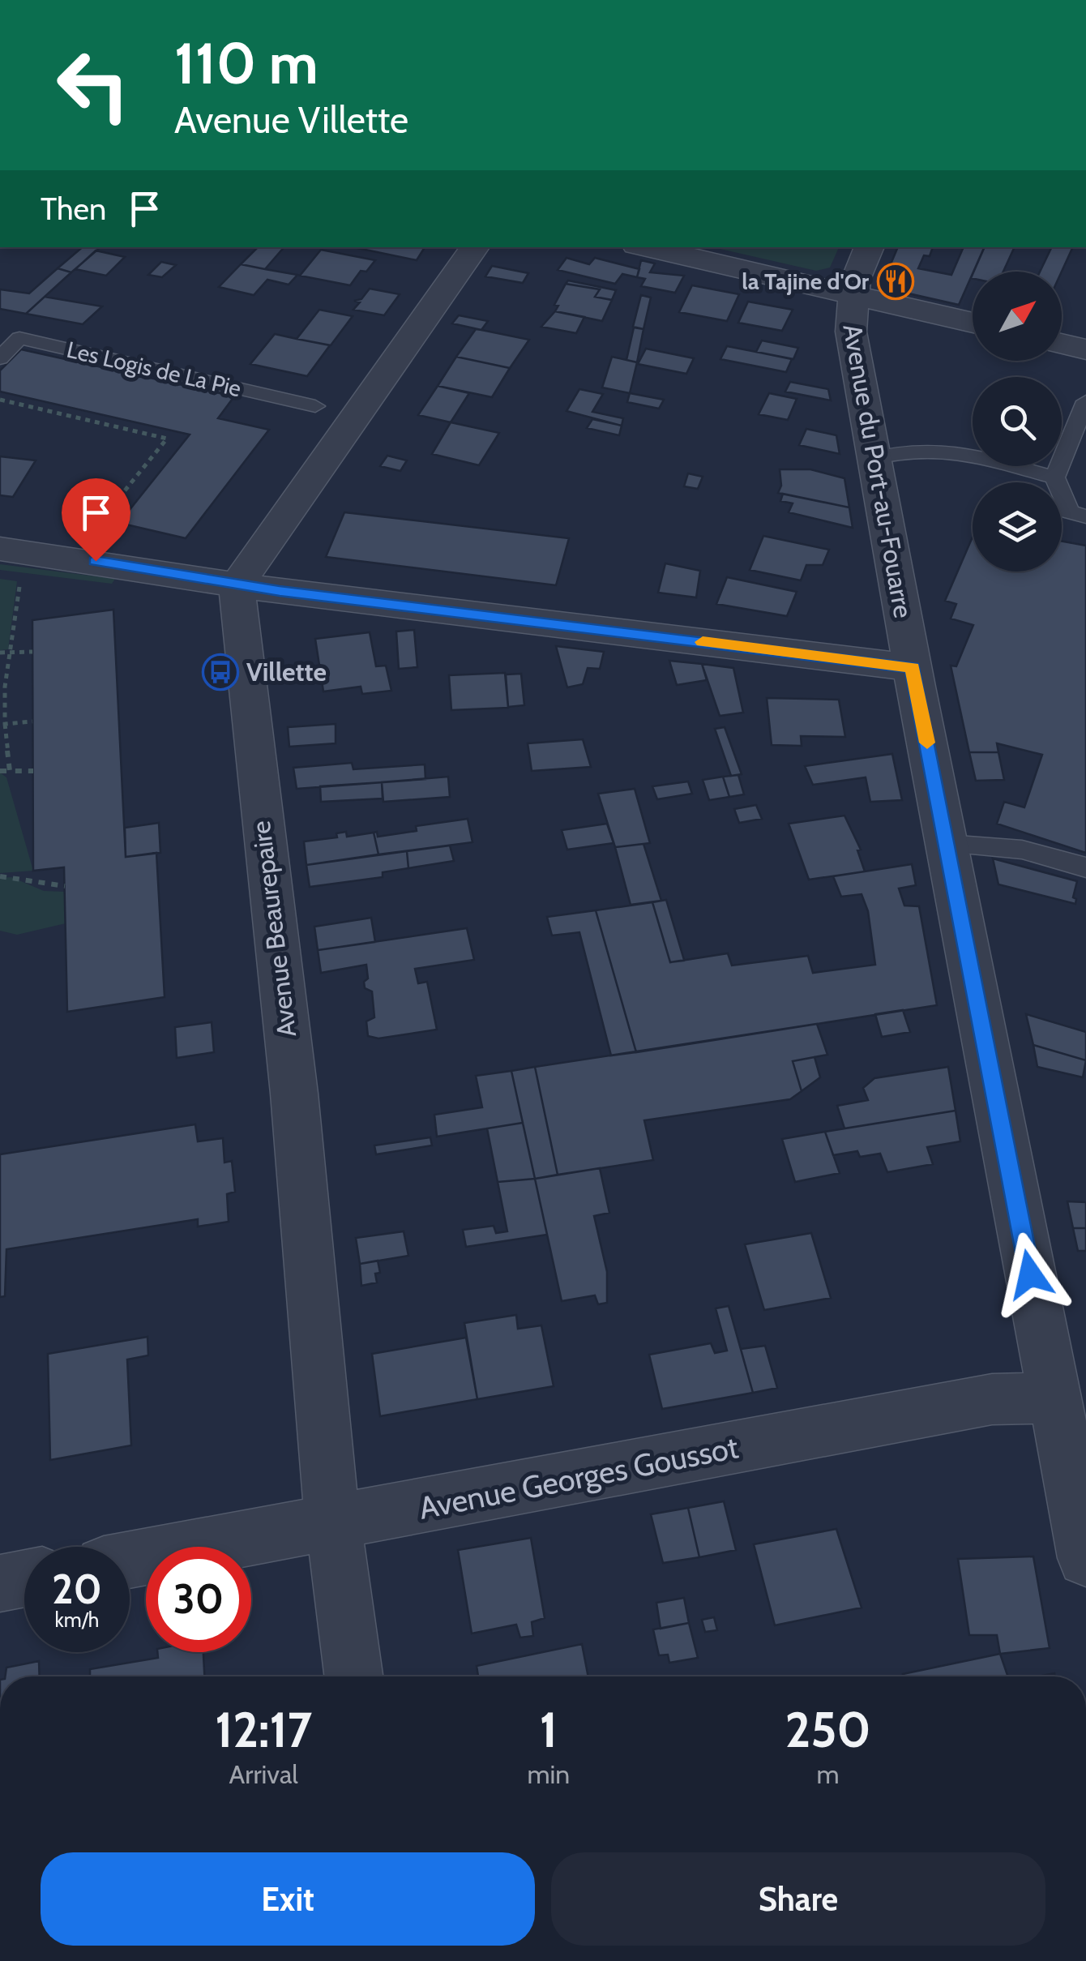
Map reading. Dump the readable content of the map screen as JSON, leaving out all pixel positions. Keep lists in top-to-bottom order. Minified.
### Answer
{"streets":{"street":["Avenue du Port-au-Fouarre","Avenue Beaurepaire","Avenue Georges Goussot"],"lane":["Les Logis de La Pie"]},"crossings":[["Avenue du Port-au-Fouarre","Avenue Georges Goussot"],["Avenue Beaurepaire","Avenue Georges Goussot"]],"places":{"restaurant":["la Tajine d'Or"],"bus stop":["Villette"]},"north":"top right","page":{"turn":["110 m","Avenue Villette"],"then":"Then","speed":"20 km/h","limit":"30","eta":["12:17","Arrival","1","min","250","m"],"buttons":["Exit","Share"]}}
